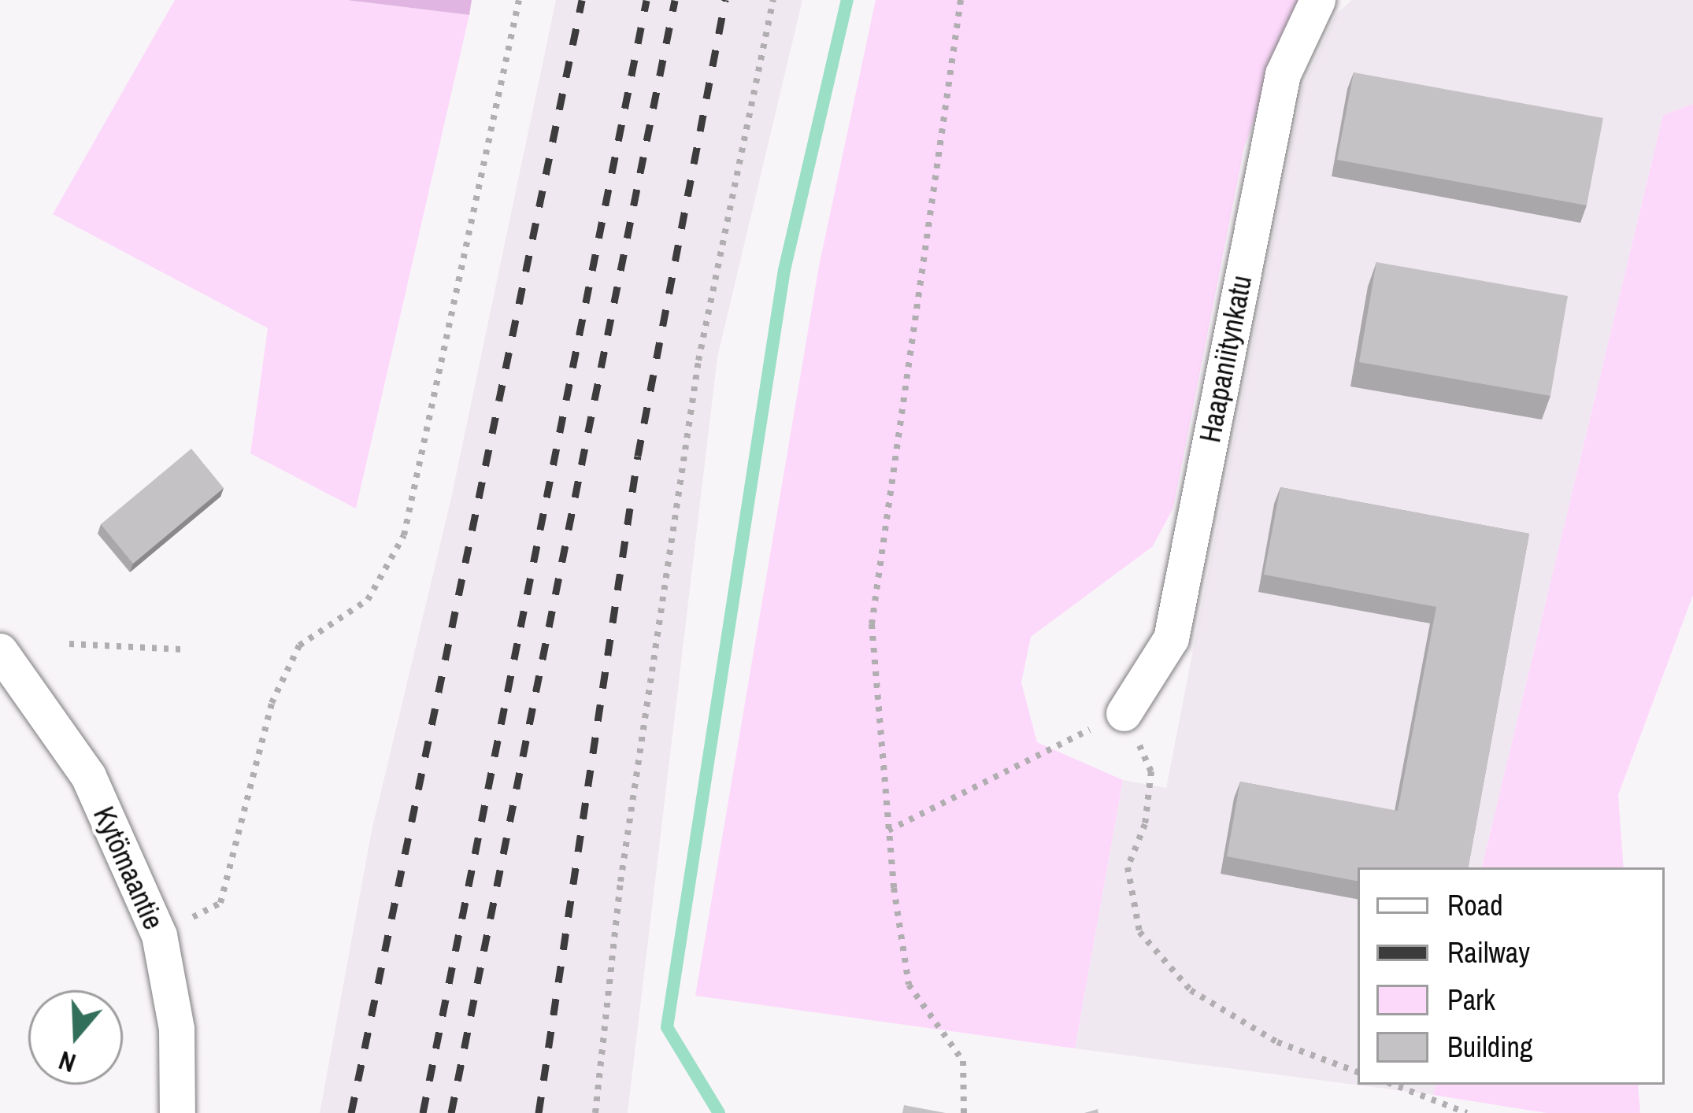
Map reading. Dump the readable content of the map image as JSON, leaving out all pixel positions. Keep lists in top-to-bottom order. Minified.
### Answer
{"streets":{"street":["Haapaniitynkatu","Kytömaantie"]},"legend":["Road","Railway","Park","Building"],"north":"bottom"}
